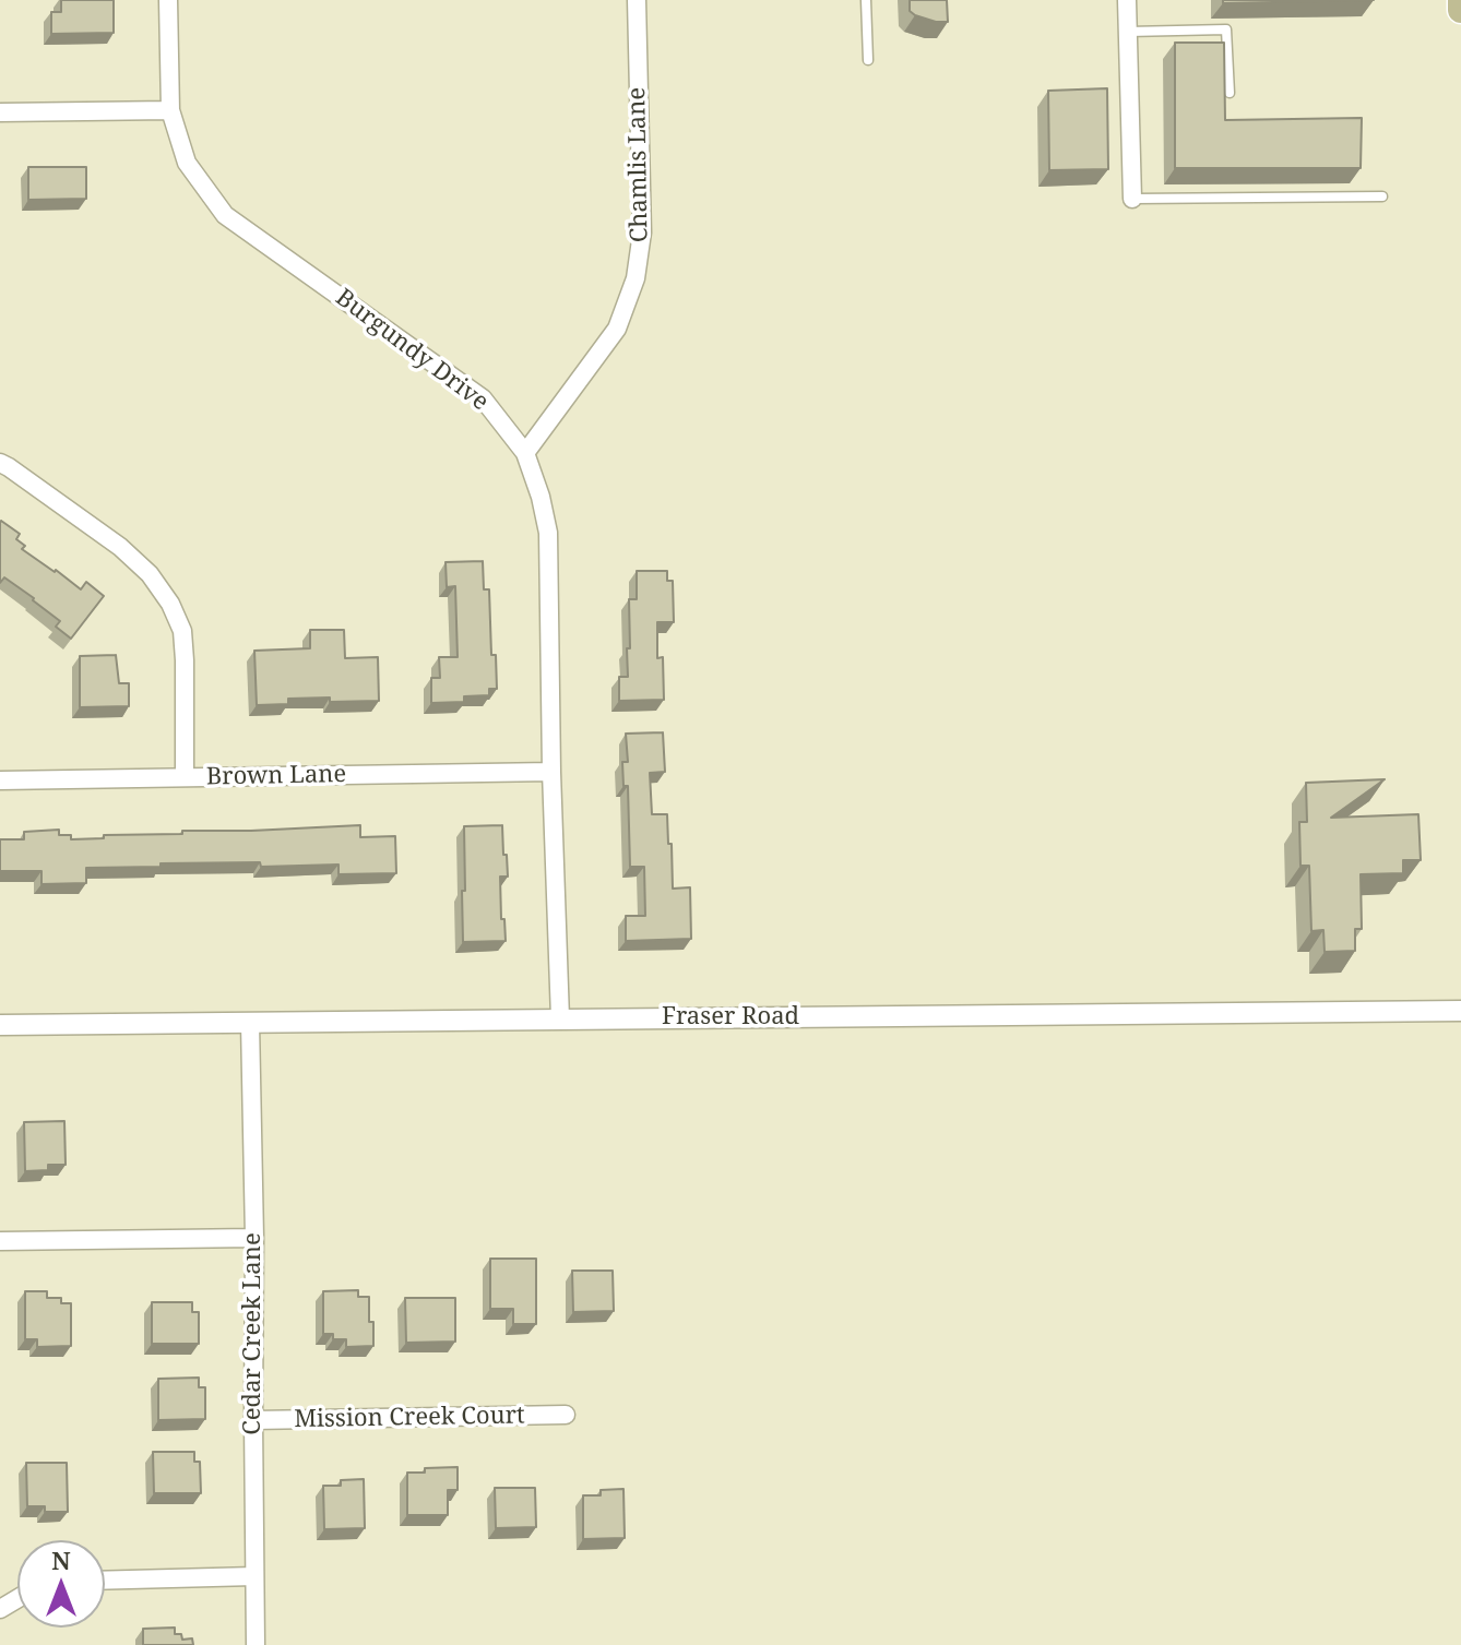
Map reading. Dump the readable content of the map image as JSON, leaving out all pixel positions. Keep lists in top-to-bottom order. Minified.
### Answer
{"streets":{"street":["Chamlis Lane","Burgundy Drive","Brown Lane","Fraser Road","Cedar Creek Lane","Mission Creek Court"]},"crossings":[["Chamlis Lane","Burgundy Drive"],["Burgundy Drive","Brown Lane"],["Burgundy Drive","Fraser Road"],["Fraser Road","Cedar Creek Lane"],["Cedar Creek Lane","Mission Creek Court"]],"north":"top"}
